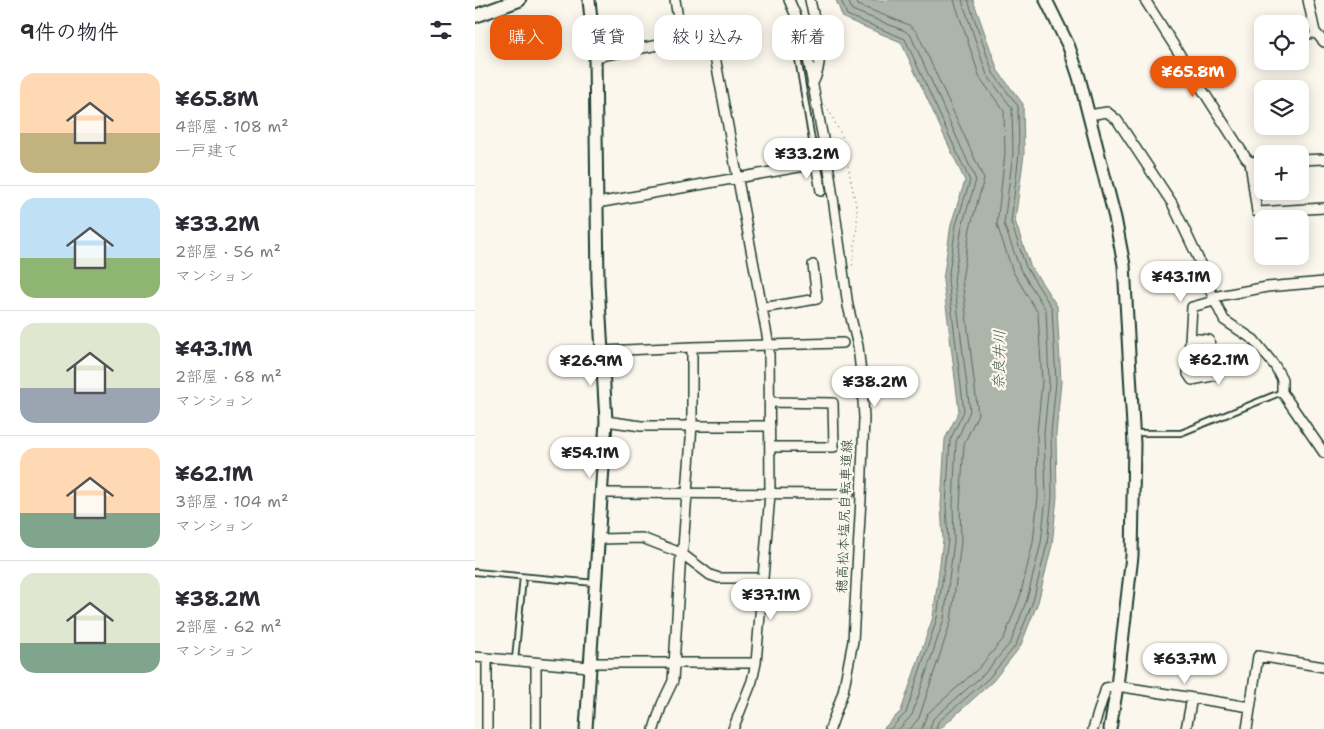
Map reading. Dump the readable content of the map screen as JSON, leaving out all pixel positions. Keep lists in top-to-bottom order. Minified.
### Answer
{"water":["奈良井川"],"page":{"heading":"9件の物件","map_buttons":["+","−"],"chip":["購入","賃貸","絞り込み","新着"],"price":["¥65.8M","¥33.2M","¥43.1M","¥62.1M","¥26.9M","¥38.2M","¥54.1M","¥37.1M","¥63.7M"],"list":[{"name":"¥65.8M","note":"4部屋 · 108 m² · 一戸建て"},{"name":"¥33.2M","note":"2部屋 · 56 m² · マンション"},{"name":"¥43.1M","note":"2部屋 · 68 m² · マンション"},{"name":"¥62.1M","note":"3部屋 · 104 m² · マンション"},{"name":"¥38.2M","note":"2部屋 · 62 m² · マンション"}]}}
